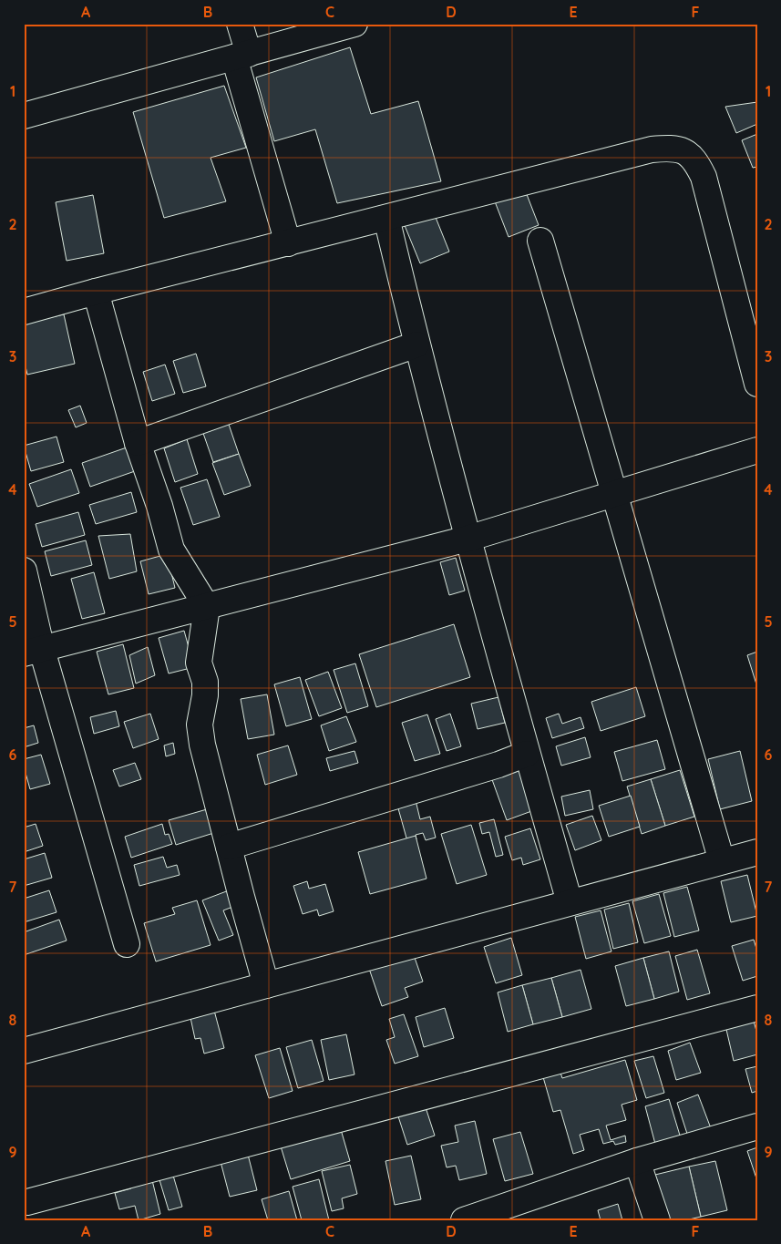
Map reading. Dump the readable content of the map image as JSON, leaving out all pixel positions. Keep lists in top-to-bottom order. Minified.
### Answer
{"grid":{"columns":["A","B","C","D","E","F"],"rows":["1","2","3","4","5","6","7","8","9"]}}
